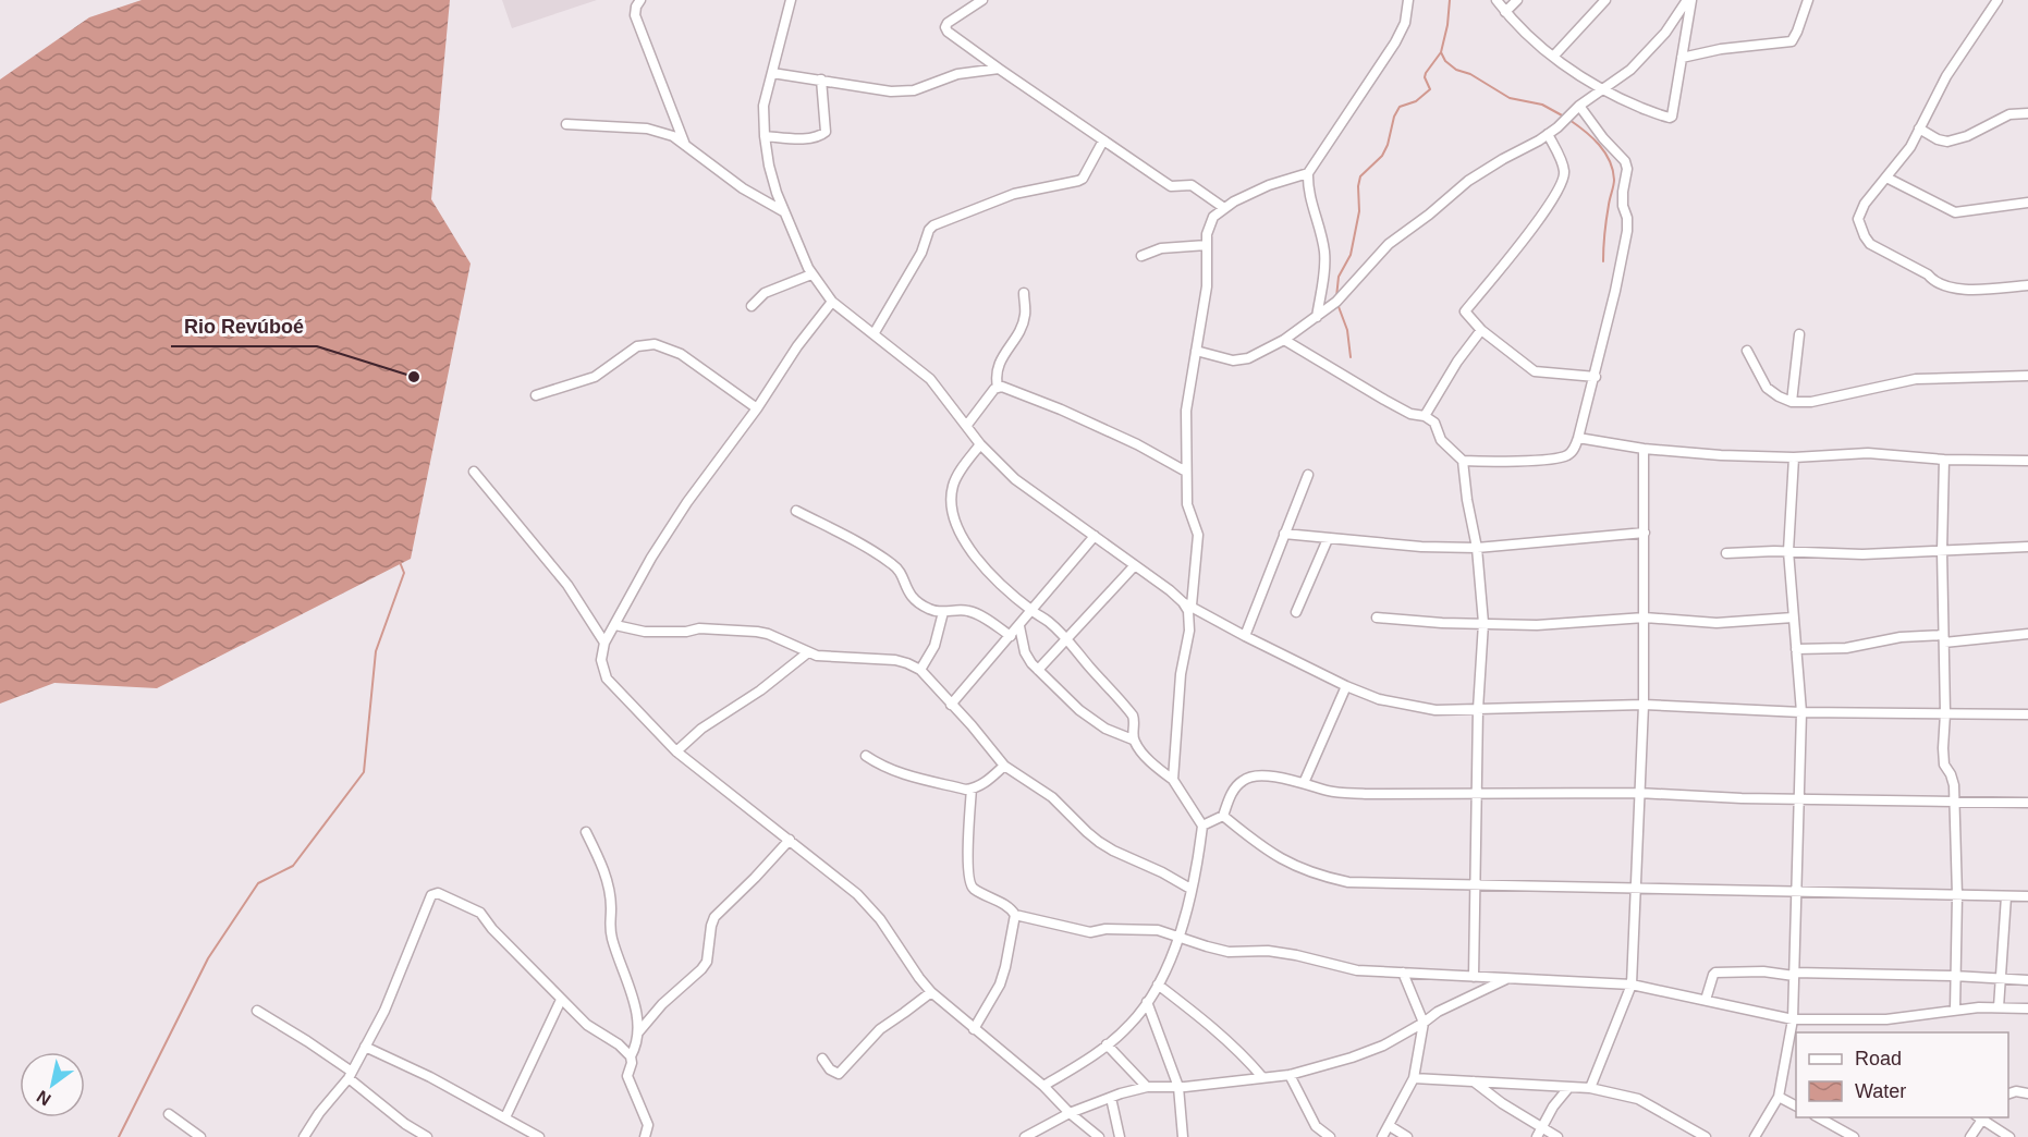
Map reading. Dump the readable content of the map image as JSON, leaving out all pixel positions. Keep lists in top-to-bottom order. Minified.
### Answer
{"places":["Rio Revúboé"],"legend":["Road","Water"],"north":"bottom left"}
